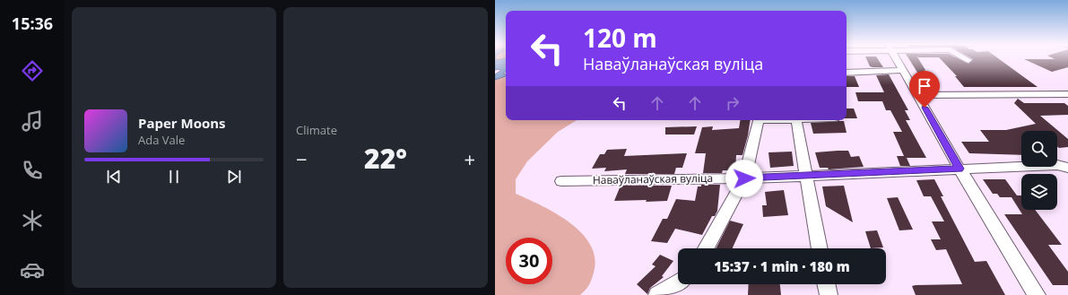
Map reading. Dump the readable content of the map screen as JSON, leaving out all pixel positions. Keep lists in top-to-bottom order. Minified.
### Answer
{"streets":{"street":["Наваўланаўская вуліца"]},"page":{"tabs":"15:36","tile":"Climate","turn":["120 m","Наваўланаўская вуліца"],"song":["Paper Moons","Ada Vale"],"heat":["−","22°","+"],"limit":"30","trip":"15:37 · 1 min · 180 m"}}
